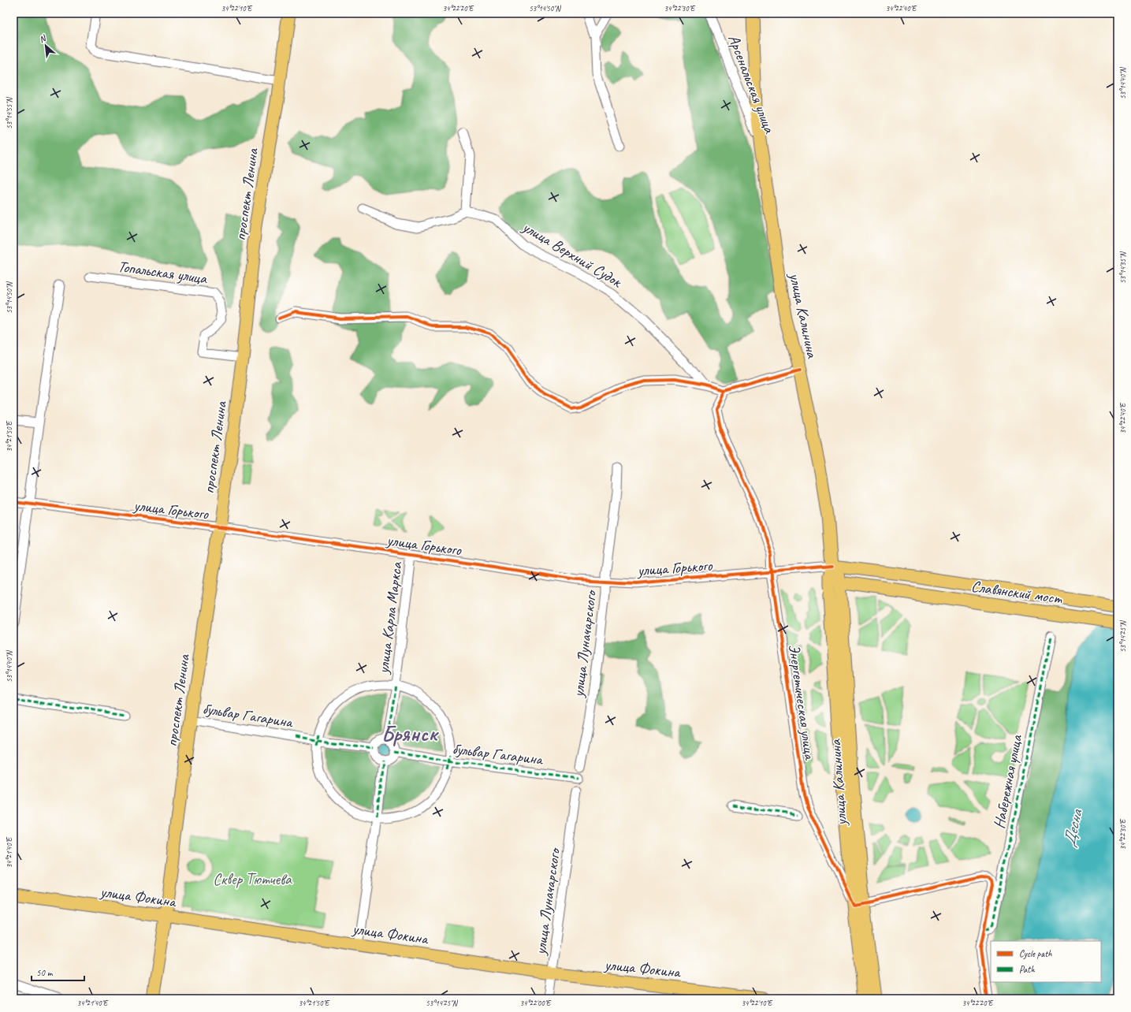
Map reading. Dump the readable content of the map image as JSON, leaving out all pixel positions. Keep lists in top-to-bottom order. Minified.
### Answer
{"streets":{"main road":["проспект Ленина","улица Калинина","улица Горького","Славянский мост","улица Фокина"],"street":["Арсенальская улица","улица Верхний Судок","Топальская улица","улица Карла Маркса","улица Луначарского","Энергетическая улица","бульвар Гагарина","Набережная улица"]},"crossings":[["Арсенальская улица","улица Калинина"],["проспект Ленина","Топальская улица"],["проспект Ленина","улица Горького"],["проспект Ленина","бульвар Гагарина"],["проспект Ленина","улица Фокина"],["улица Калинина","улица Горького"],["улица Калинина","Славянский мост"],["улица Калинина","Энергетическая улица"],["улица Калинина","Набережная улица"],["улица Горького","Славянский мост"],["улица Горького","улица Карла Маркса"],["улица Горького","улица Луначарского"],["улица Горького","Энергетическая улица"],["улица Карла Маркса","бульвар Гагарина"],["улица Луначарского","улица Фокина"],["Энергетическая улица","Набережная улица"]],"districts":["Брянск"],"water":["Десна"],"parks":["Сквер Тютчева"],"legend":["Cycle path","Path"],"scale_bar":"50 m","north":"top left","coordinates":["34°22'10\"E","34°22'20\"E","53°14'50\"N","34°22'30\"E","34°22'40\"E","53°14'40\"N","53°14'55\"N","53°14'35\"N","34°21'50\"E","53°14'25\"N","34°21'40\"E","34°22'00\"E"]}
